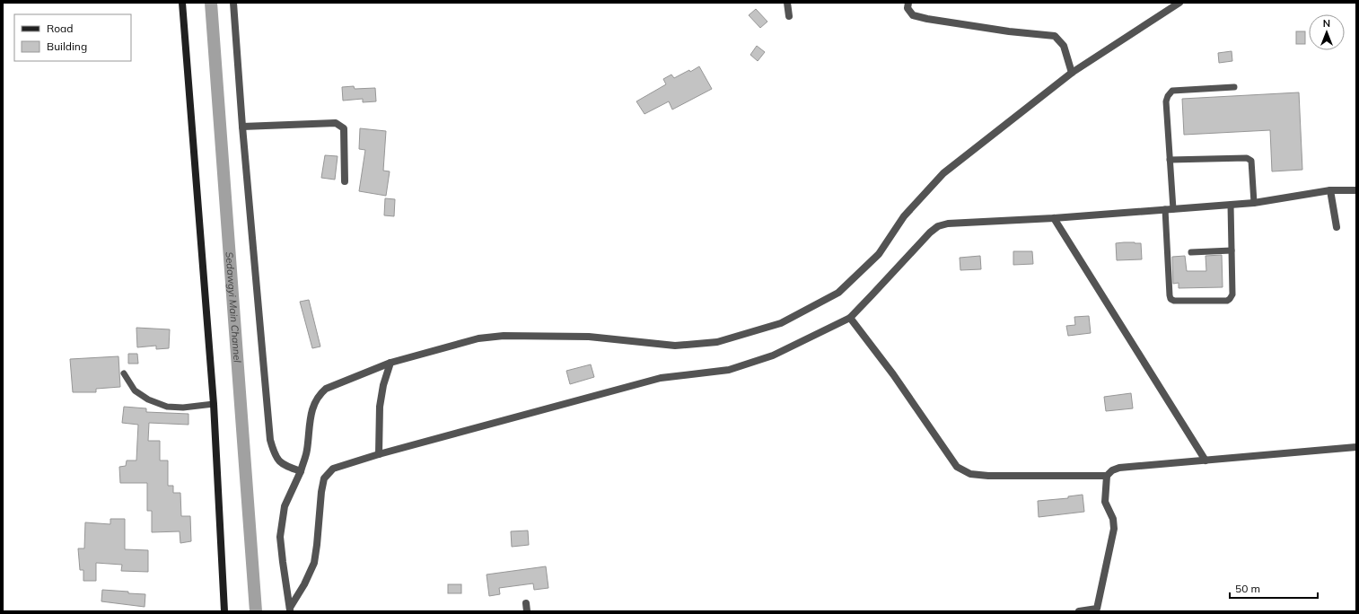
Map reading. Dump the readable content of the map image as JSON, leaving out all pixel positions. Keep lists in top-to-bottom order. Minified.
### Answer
{"water":["Sedawgyi Main Channel"],"legend":["Road","Building"],"scale_bar":"50 m","north":"top"}
